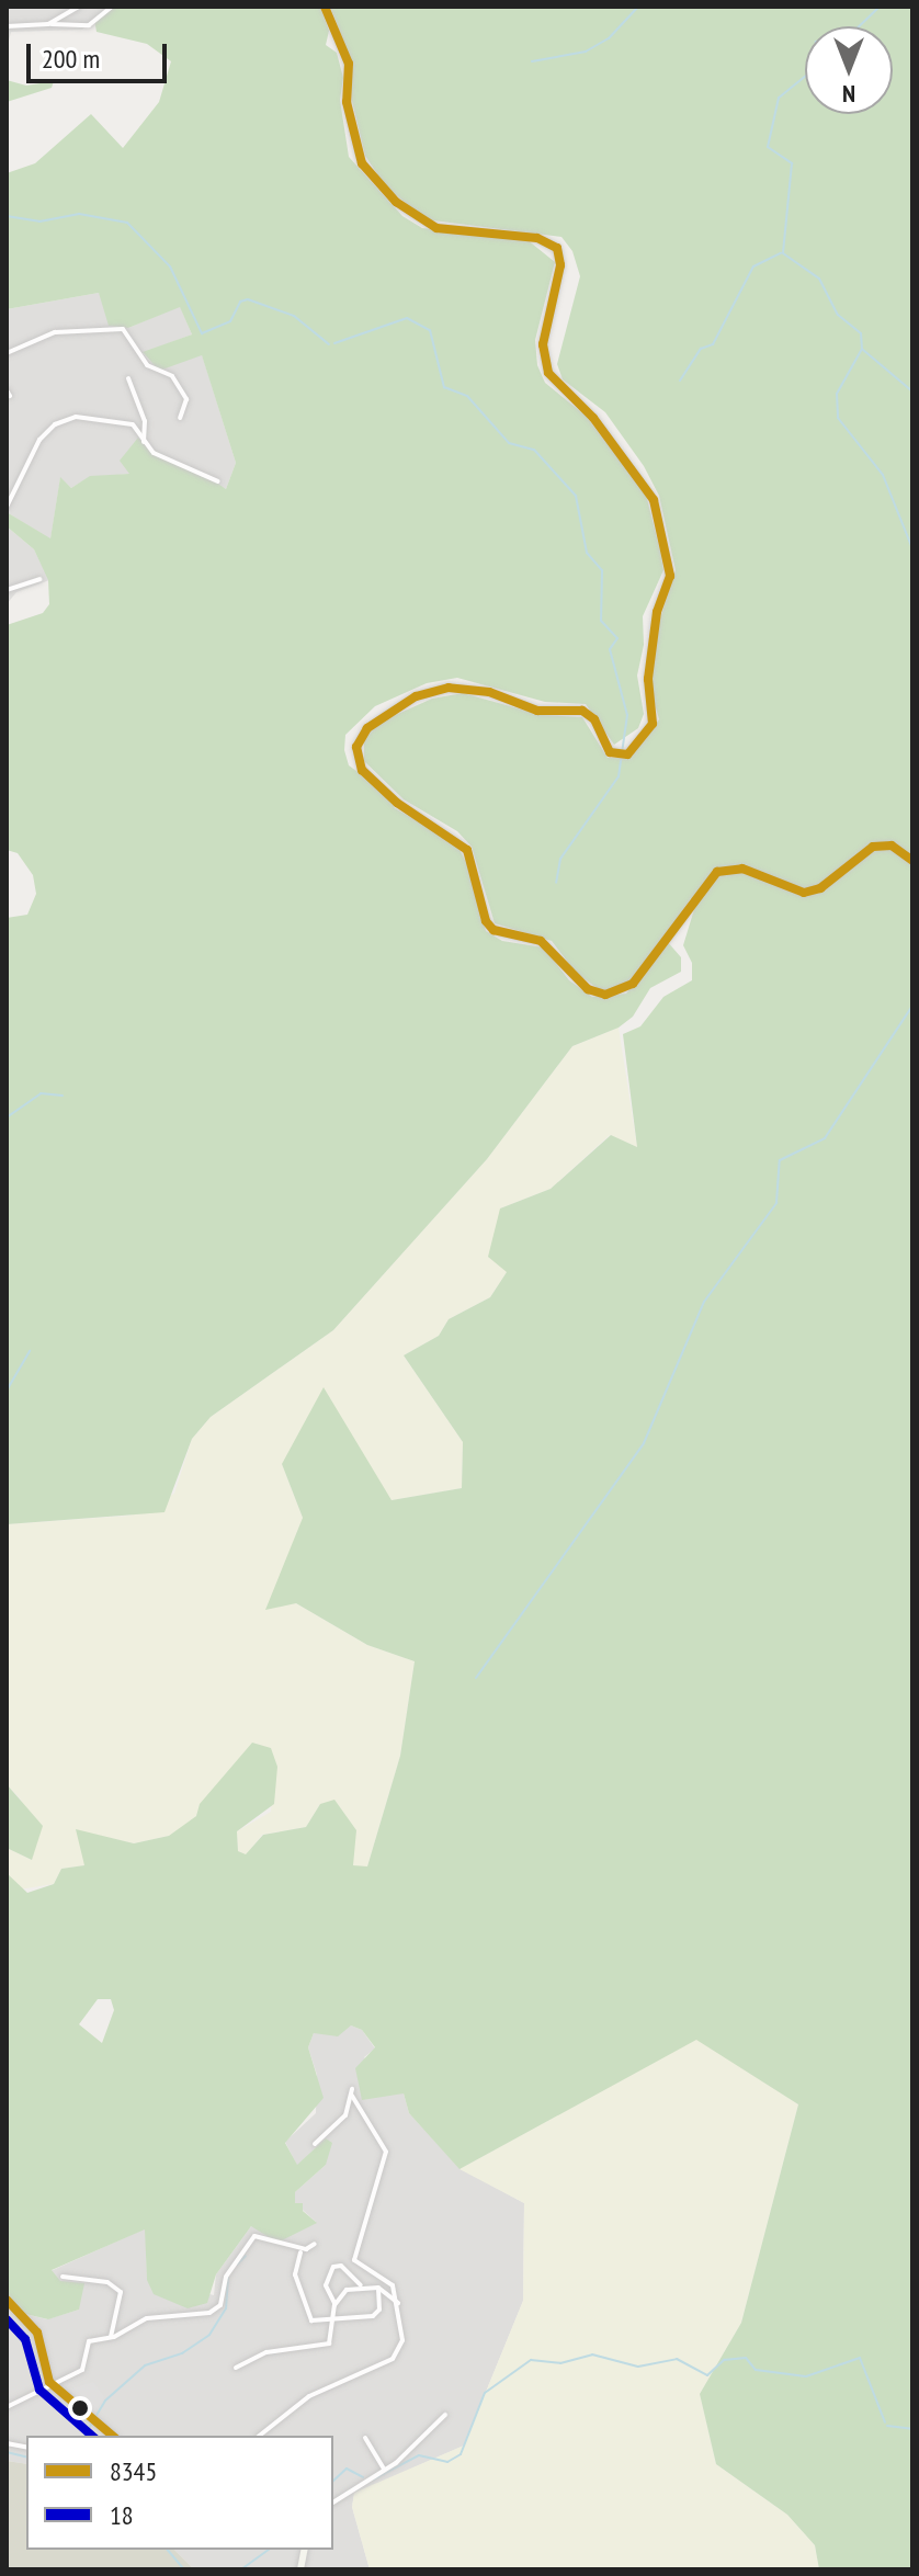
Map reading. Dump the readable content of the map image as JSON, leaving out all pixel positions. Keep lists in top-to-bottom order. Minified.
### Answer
{"lines":["transit line 8345","transit line 18"],"legend":["8345","18"],"scale_bar":"200 m","north":"bottom"}
